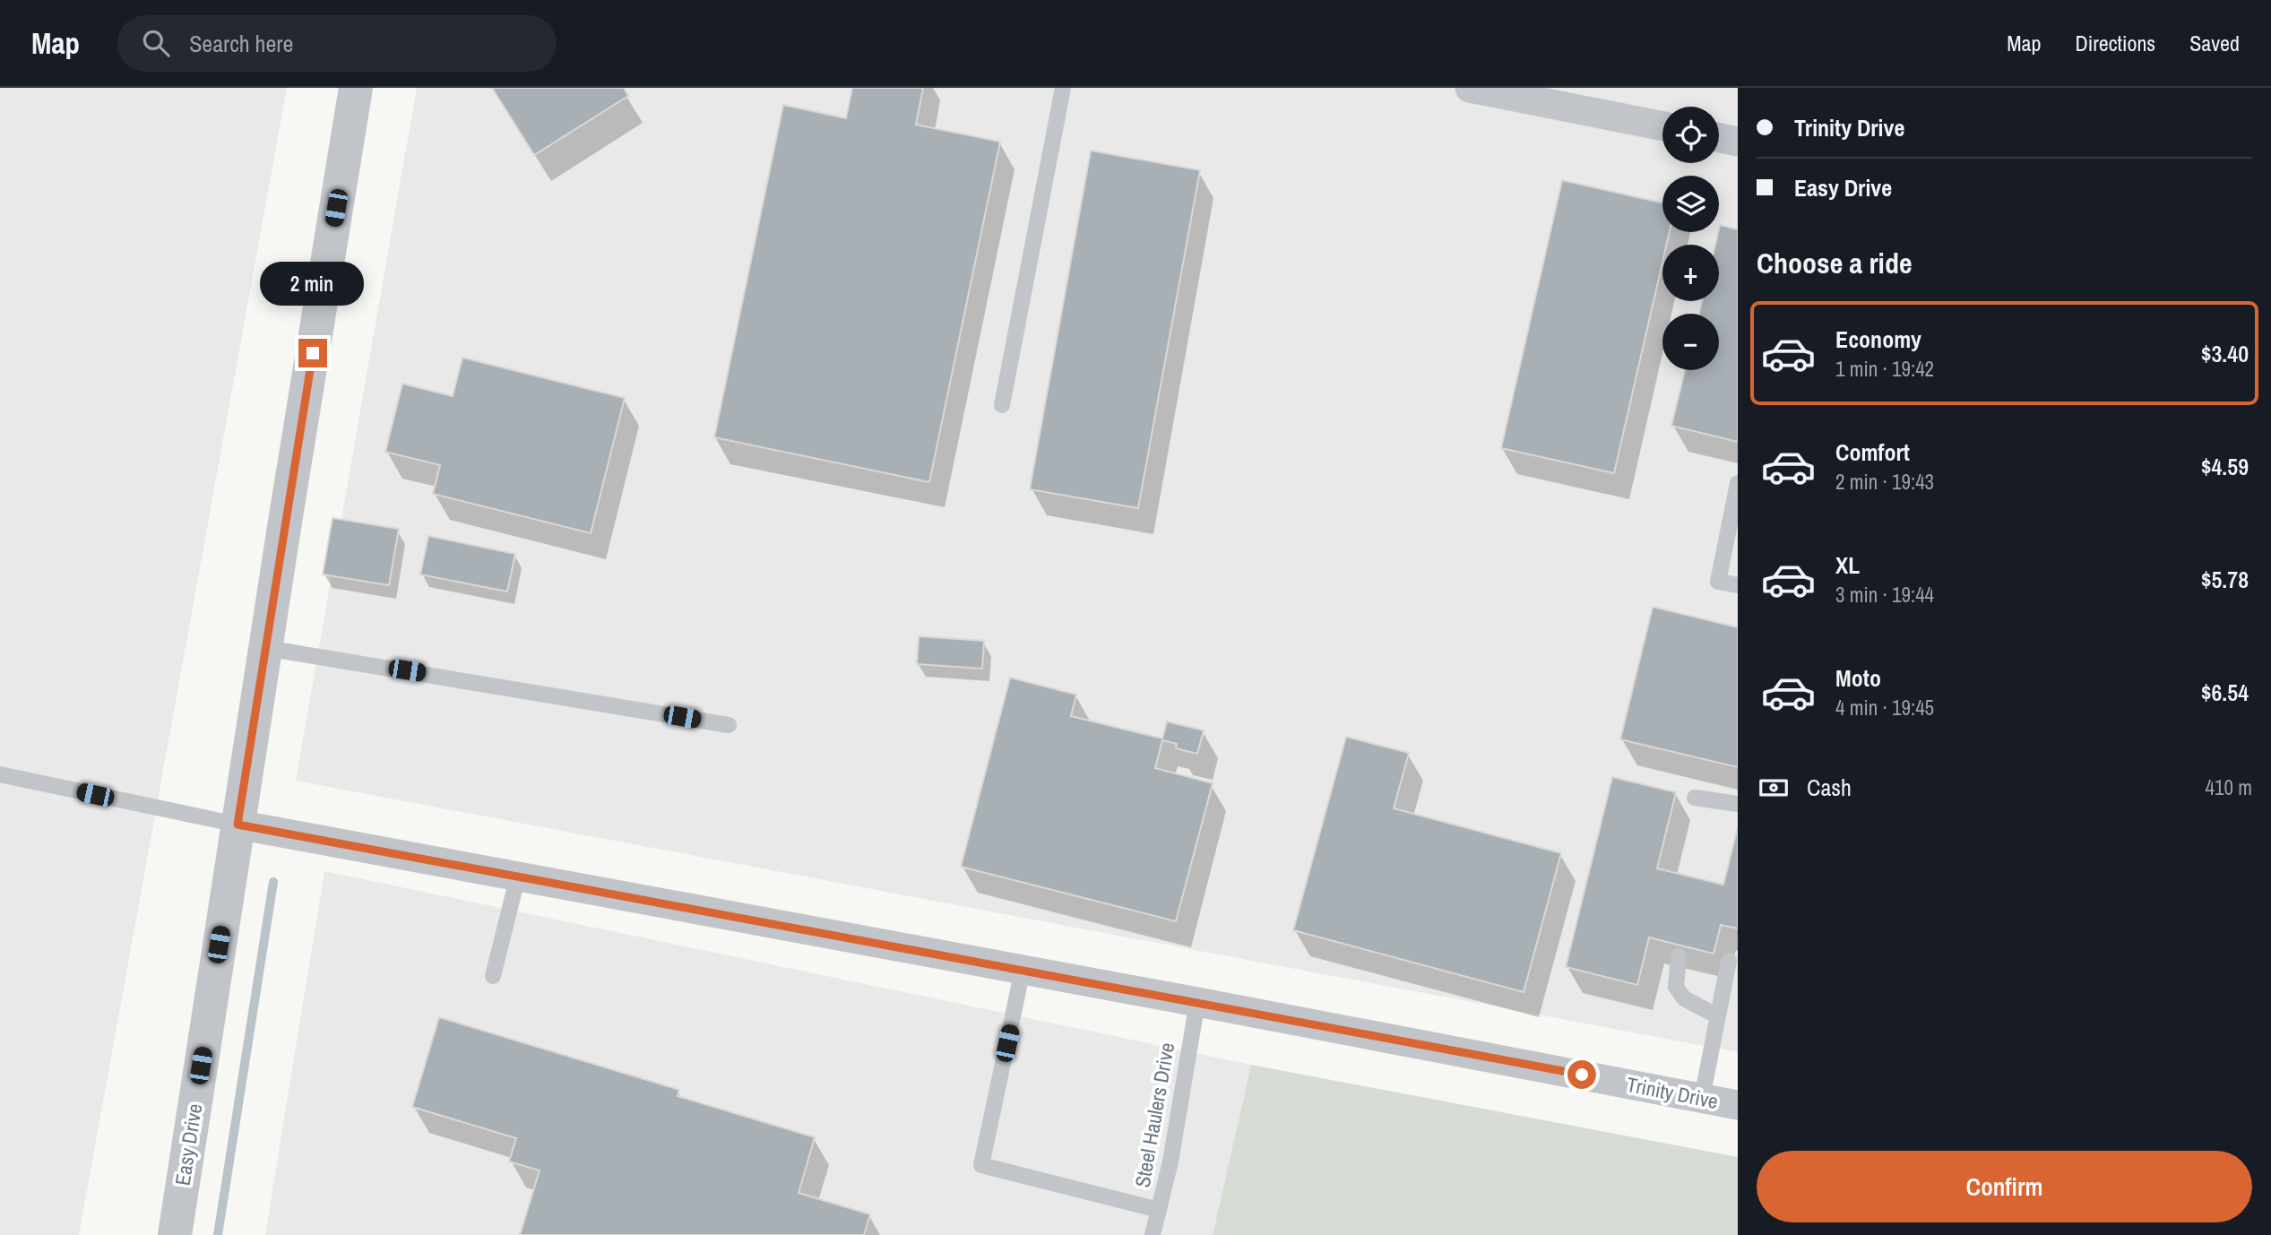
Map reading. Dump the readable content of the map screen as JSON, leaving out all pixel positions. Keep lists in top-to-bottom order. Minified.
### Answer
{"streets":{"street":["Trinity Drive","Easy Drive"],"lane":["Steel Haulers Drive"]},"crossings":[["Trinity Drive","Steel Haulers Drive"],["Trinity Drive","Easy Drive"]],"page":{"header":"Map","search":"Search here","nav":["Map","Directions","Saved"],"banner":["Trinity Drive","Easy Drive"],"map_buttons":["+","−"],"heading":"Choose a ride","bubble":"2 min","list":[{"name":"Economy","note":"1 min · 19:42","value":"$3.40"},{"name":"Comfort","note":"2 min · 19:43","value":"$4.59"},{"name":"XL","note":"3 min · 19:44","value":"$5.78"},{"name":"Moto","note":"4 min · 19:45","value":"$6.54"}],"pay":["Cash","410 m"],"buttons":"Confirm"}}
